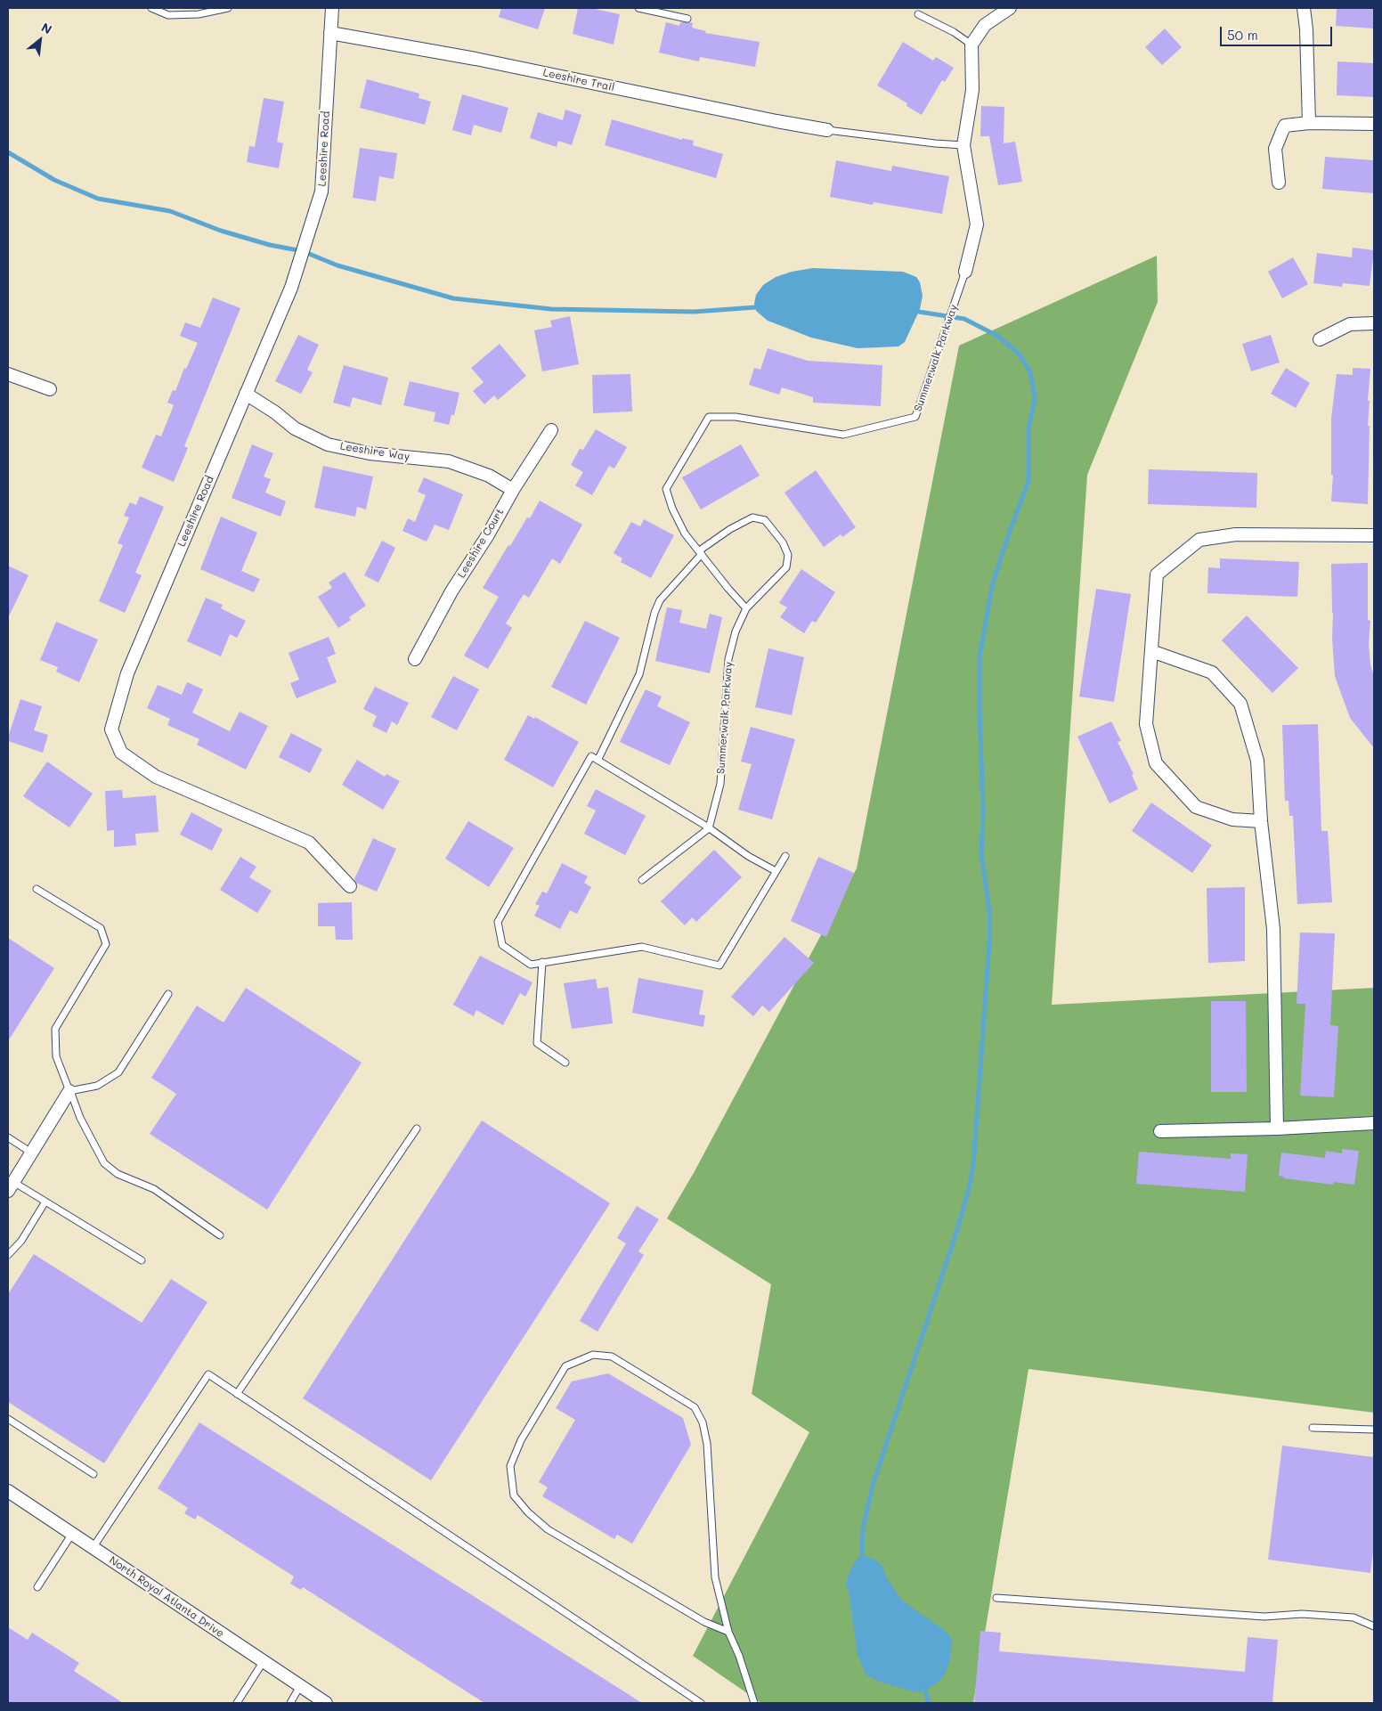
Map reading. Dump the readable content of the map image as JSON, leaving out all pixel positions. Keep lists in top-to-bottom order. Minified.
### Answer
{"streets":{"street":["Leeshire Trail","Leeshire Road","Summerwalk Parkway","Leeshire Way","Leeshire Court","North Royal Atlanta Drive"]},"crossings":[["Leeshire Trail","Leeshire Road"],["Leeshire Road","Leeshire Way"],["Leeshire Way","Leeshire Court"]],"scale_bar":"50 m","north":"top right"}
